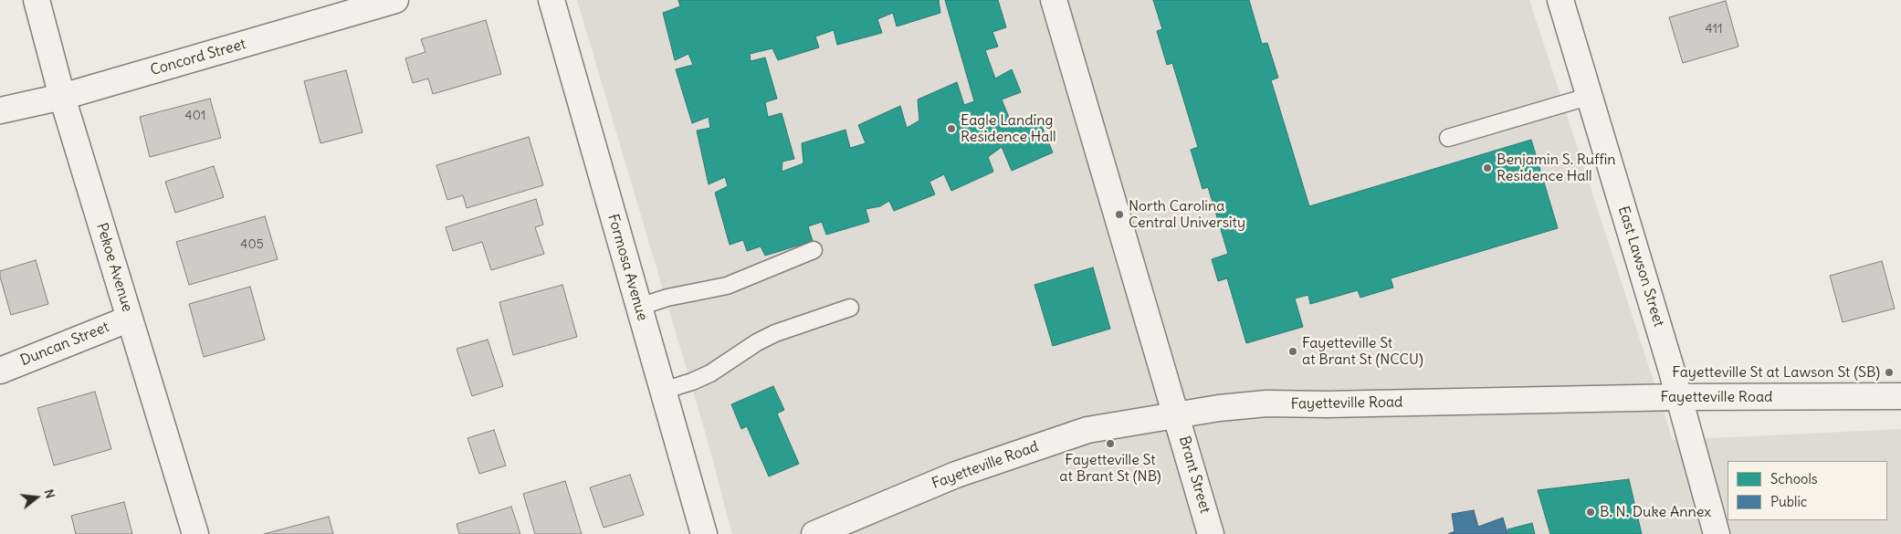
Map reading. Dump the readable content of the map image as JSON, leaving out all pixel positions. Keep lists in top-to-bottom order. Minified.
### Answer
{"streets":{"street":["Concord Street","East Lawson Street","Pekoe Avenue","Formosa Avenue","Duncan Street","Fayetteville Road","Brant Street"]},"crossings":[["Concord Street","Pekoe Avenue"],["East Lawson Street","Fayetteville Road"],["Pekoe Avenue","Duncan Street"],["Fayetteville Road","Brant Street"]],"places":["Eagle Landing Residence Hall","Benjamin S. Ruffin Residence Hall","North Carolina Central University","Fayetteville St at Brant St (NCCU)","Fayetteville St at Lawson St (SB)","Fayetteville St at Brant St (NB)","B. N. Duke Annex"],"house_numbers":["411","401","405"],"legend":["Schools","Public"],"north":"right"}
